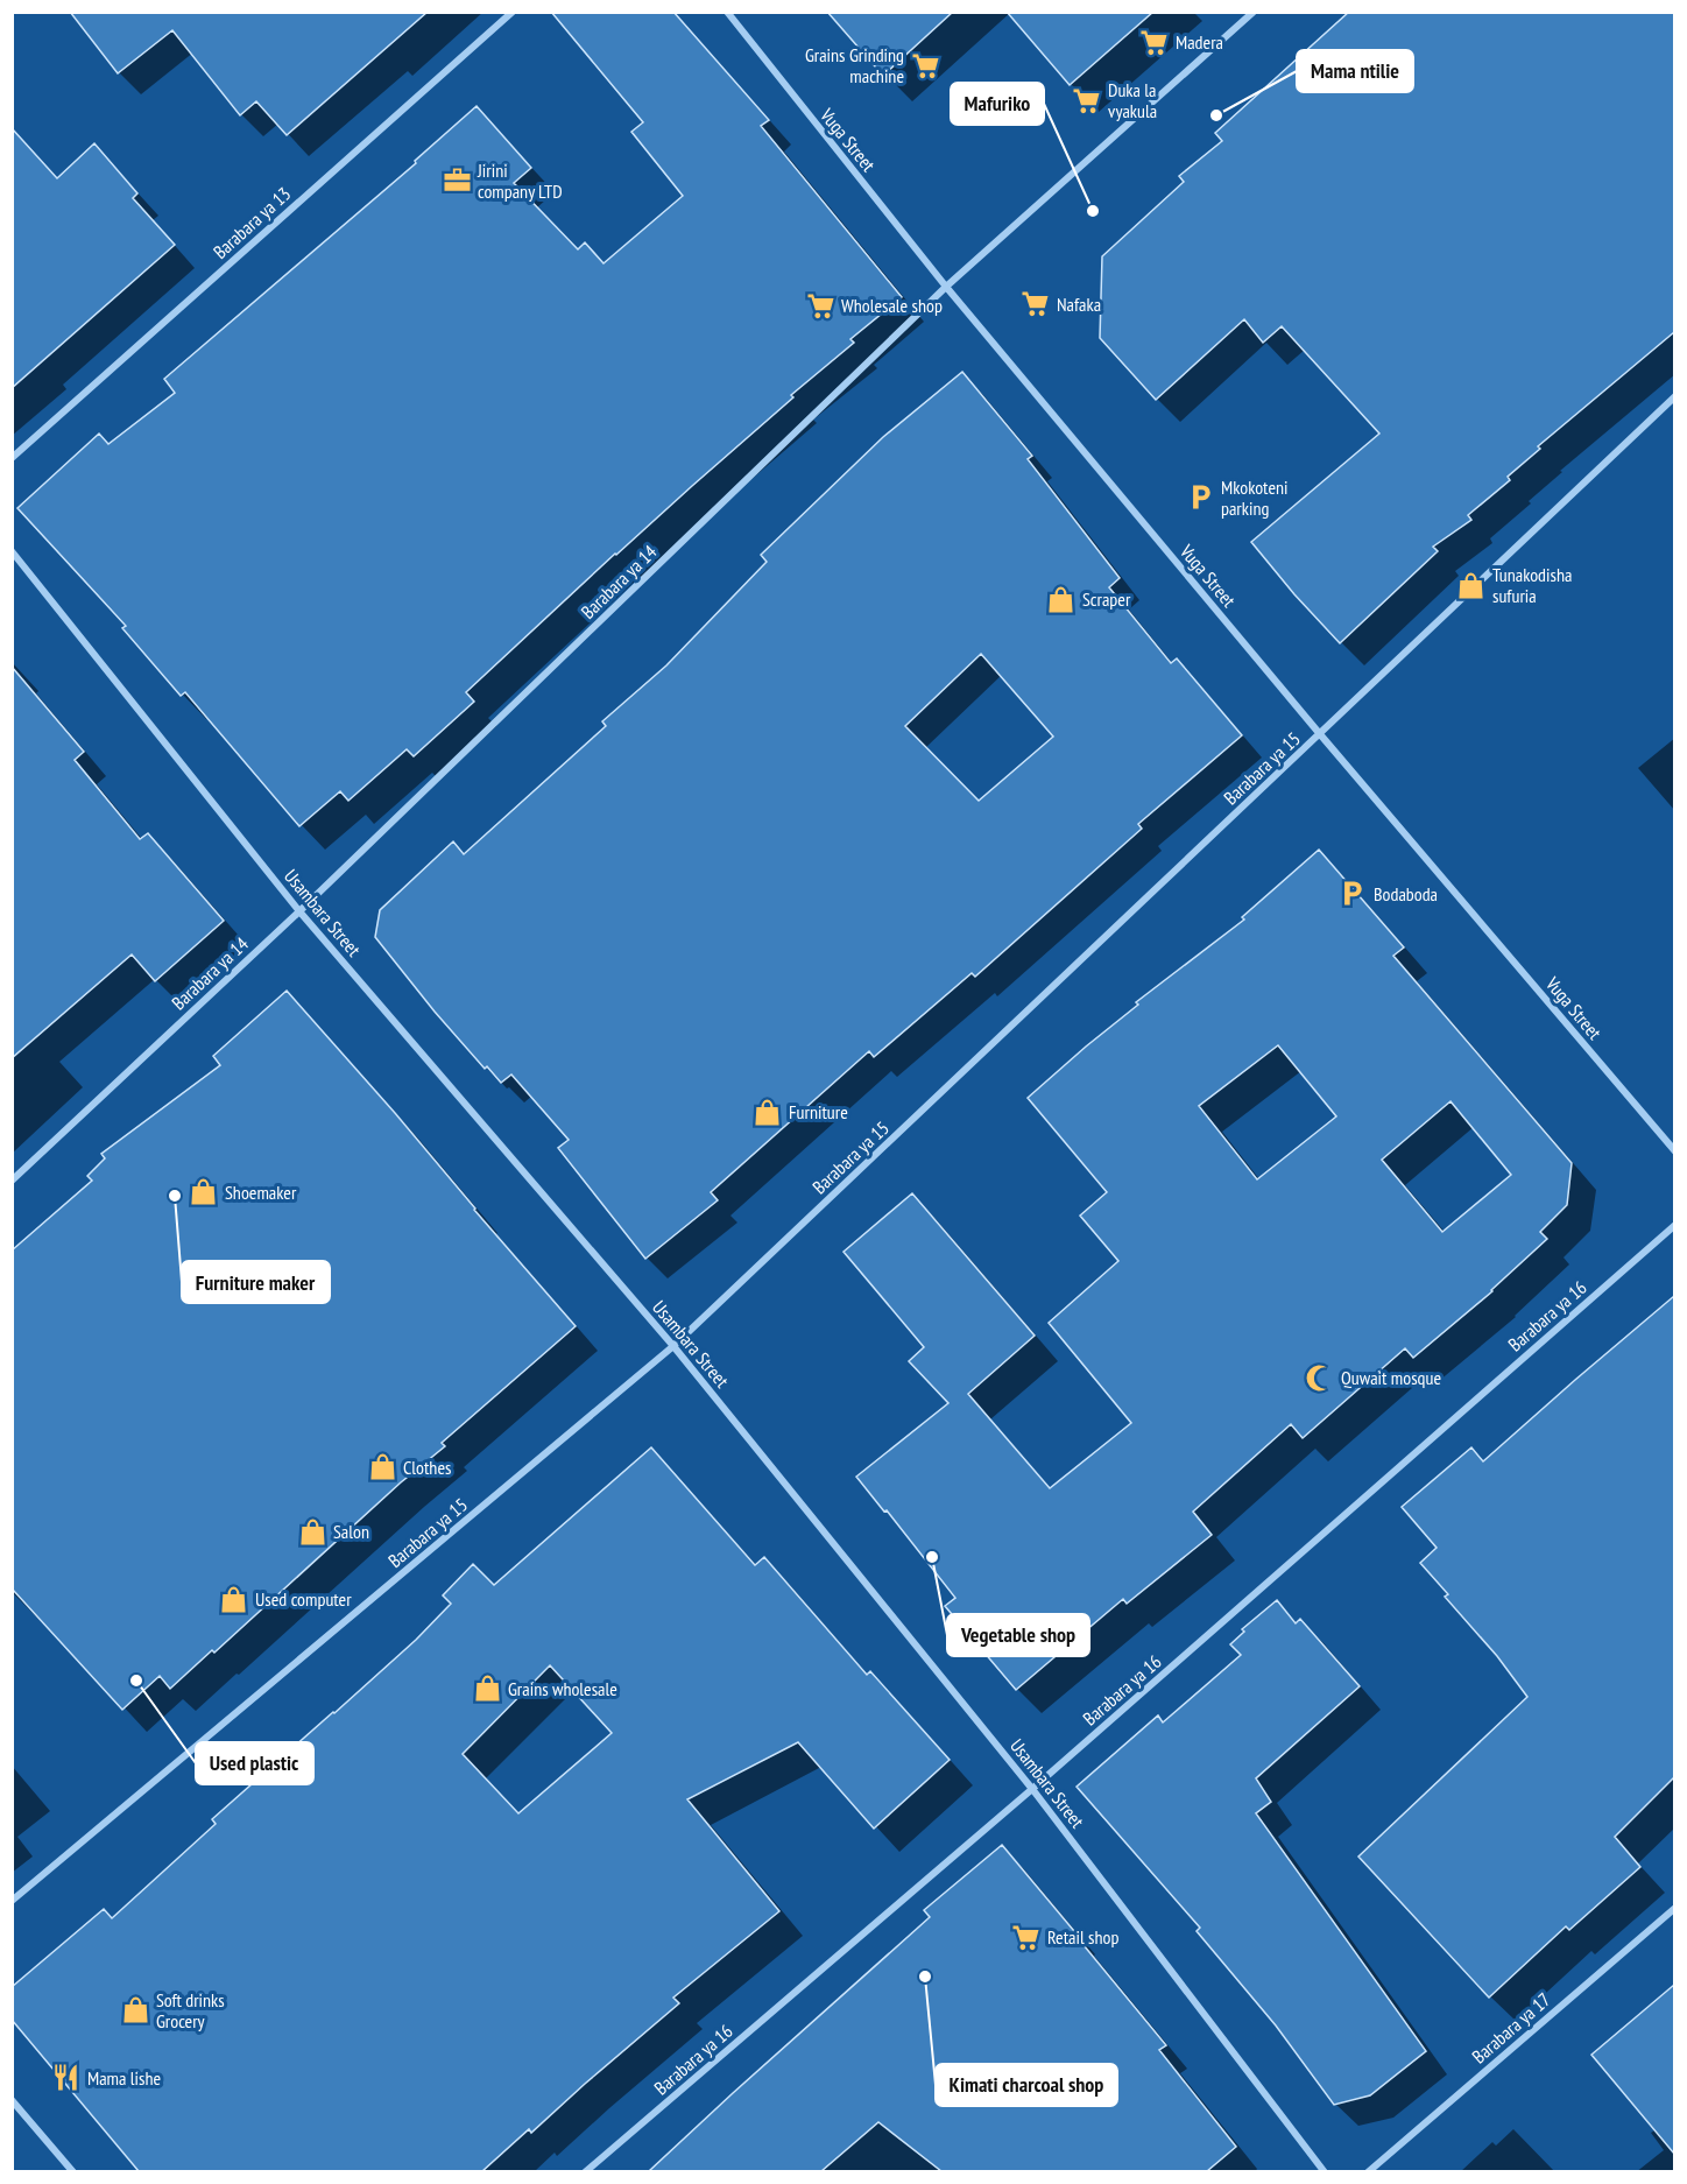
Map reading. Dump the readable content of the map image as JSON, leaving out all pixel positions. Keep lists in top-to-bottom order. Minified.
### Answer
{"streets":{"street":["Vuga Street","Barabara ya 13","Barabara ya 14","Barabara ya 15","Usambara Street","Barabara ya 16","Barabara ya 17"]},"crossings":[["Vuga Street","Barabara ya 14"],["Vuga Street","Barabara ya 15"],["Barabara ya 14","Usambara Street"],["Barabara ya 15","Usambara Street"],["Usambara Street","Barabara ya 16"]],"places":{"supermarket":["Madera","Grains Grinding machine","Duka la vyakula","Nafaka","Wholesale shop","Retail shop"],"other":["Mama ntilie","Mafuriko","Furniture maker","Vegetable shop","Used plastic","Kimati charcoal shop"],"office":["Jirini company LTD"],"parking":["Mkokoteni parking","Bodaboda"],"shop":["Tunakodisha sufuria","Scraper","Furniture","Shoemaker","Clothes","Salon","Used computer","Grains wholesale","Soft drinks Grocery"],"mosque":["Quwait mosque"],"restaurant":["Mama lishe"]}}
